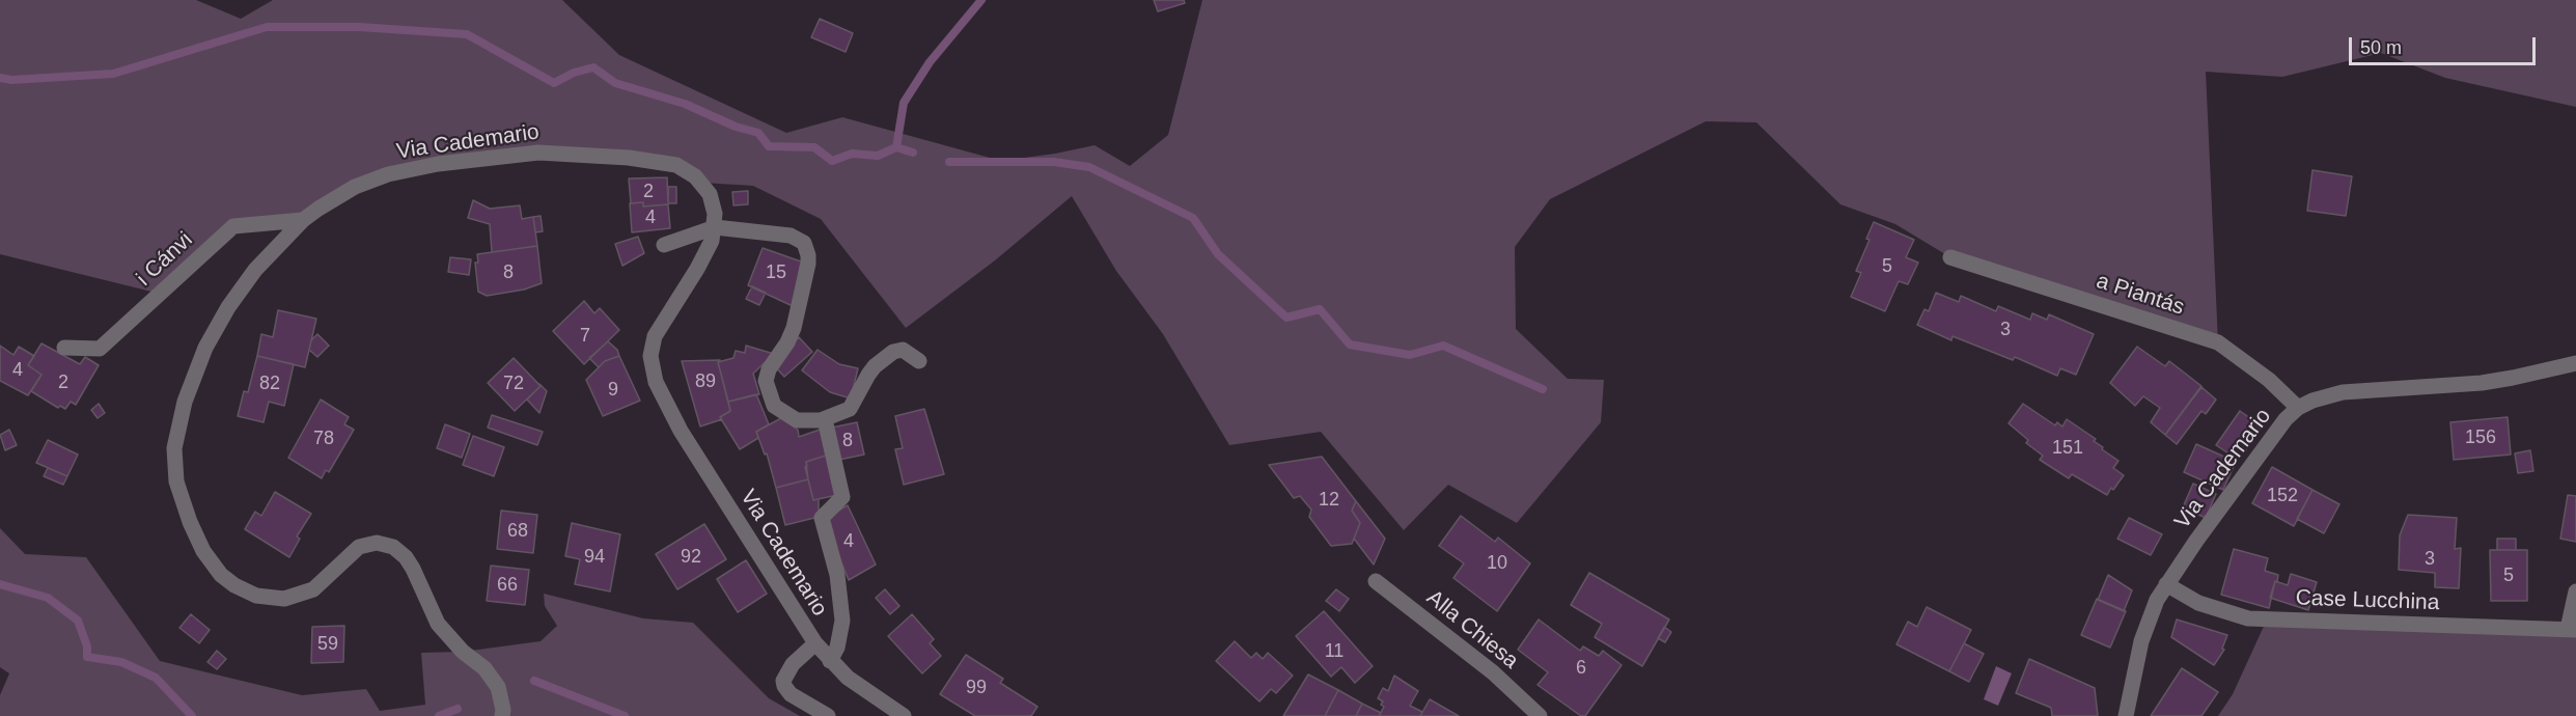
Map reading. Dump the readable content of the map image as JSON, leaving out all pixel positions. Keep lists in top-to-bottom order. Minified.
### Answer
{"streets":{"street":["Via Cademario","i Cánvi","a Piantás","Case Lucchina","Alla Chiesa"]},"crossings":[["Via Cademario","i Cánvi"],["Via Cademario","a Piantás"],["Via Cademario","Case Lucchina"]],"house_numbers":["2","4","5","8","15","3","7","4","89","2","82","72","9","156","78","8","151","152","12","68","4","94","92","3","10","5","66","59","11","6","99"],"scale_bar":"50 m"}
